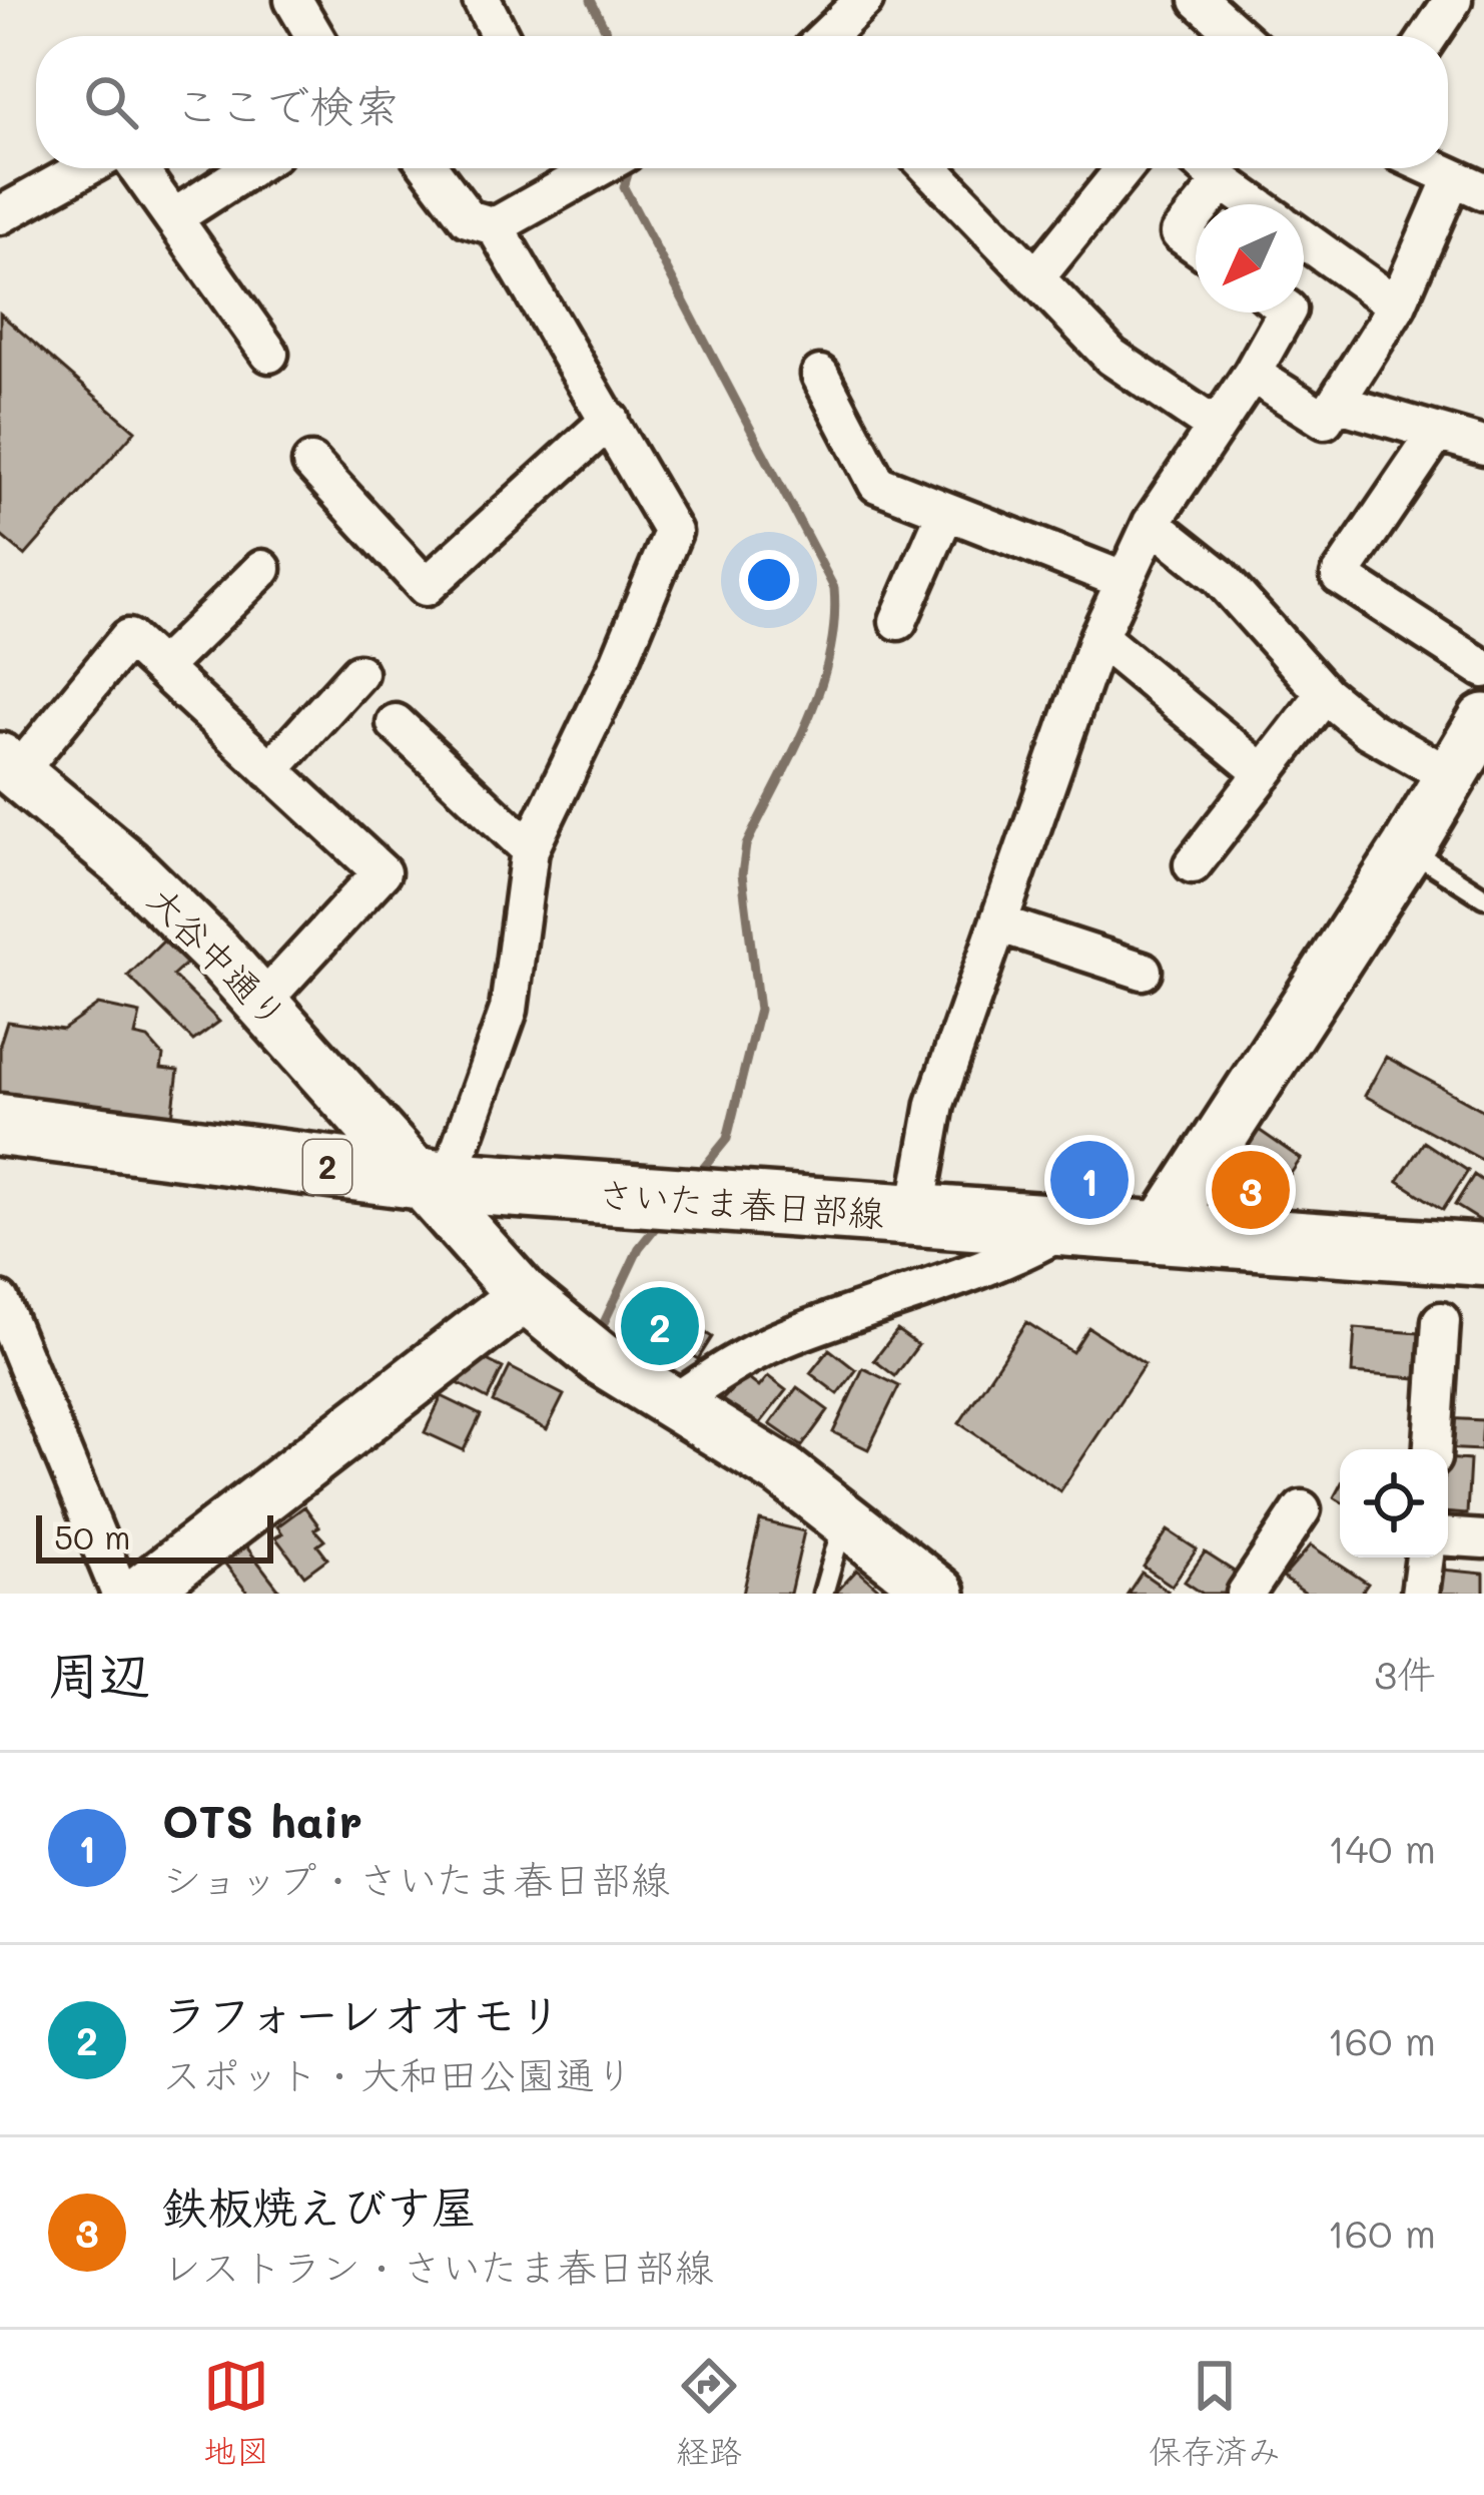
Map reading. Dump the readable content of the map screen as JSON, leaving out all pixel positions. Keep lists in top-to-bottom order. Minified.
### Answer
{"streets":{"main road":["2","さいたま春日部線"],"street":["大谷中通り"]},"crossings":[["大谷中通り","さいたま春日部線"]],"scale_bar":"50 m","north":"bottom left","page":{"search":"ここで検索","pins":["1","3","2"],"scale":"50 m","heading":["周辺","3件"],"list":[{"mark":"1","name":"OTS hair","note":"ショップ · さいたま春日部線","value":"140 m"},{"mark":"2","name":"ラフォーレオオモリ","note":"スポット · 大和田公園通り","value":"160 m"},{"mark":"3","name":"鉄板焼えびす屋","note":"レストラン · さいたま春日部線","value":"160 m"}],"nav":["地図","経路","保存済み"]}}
